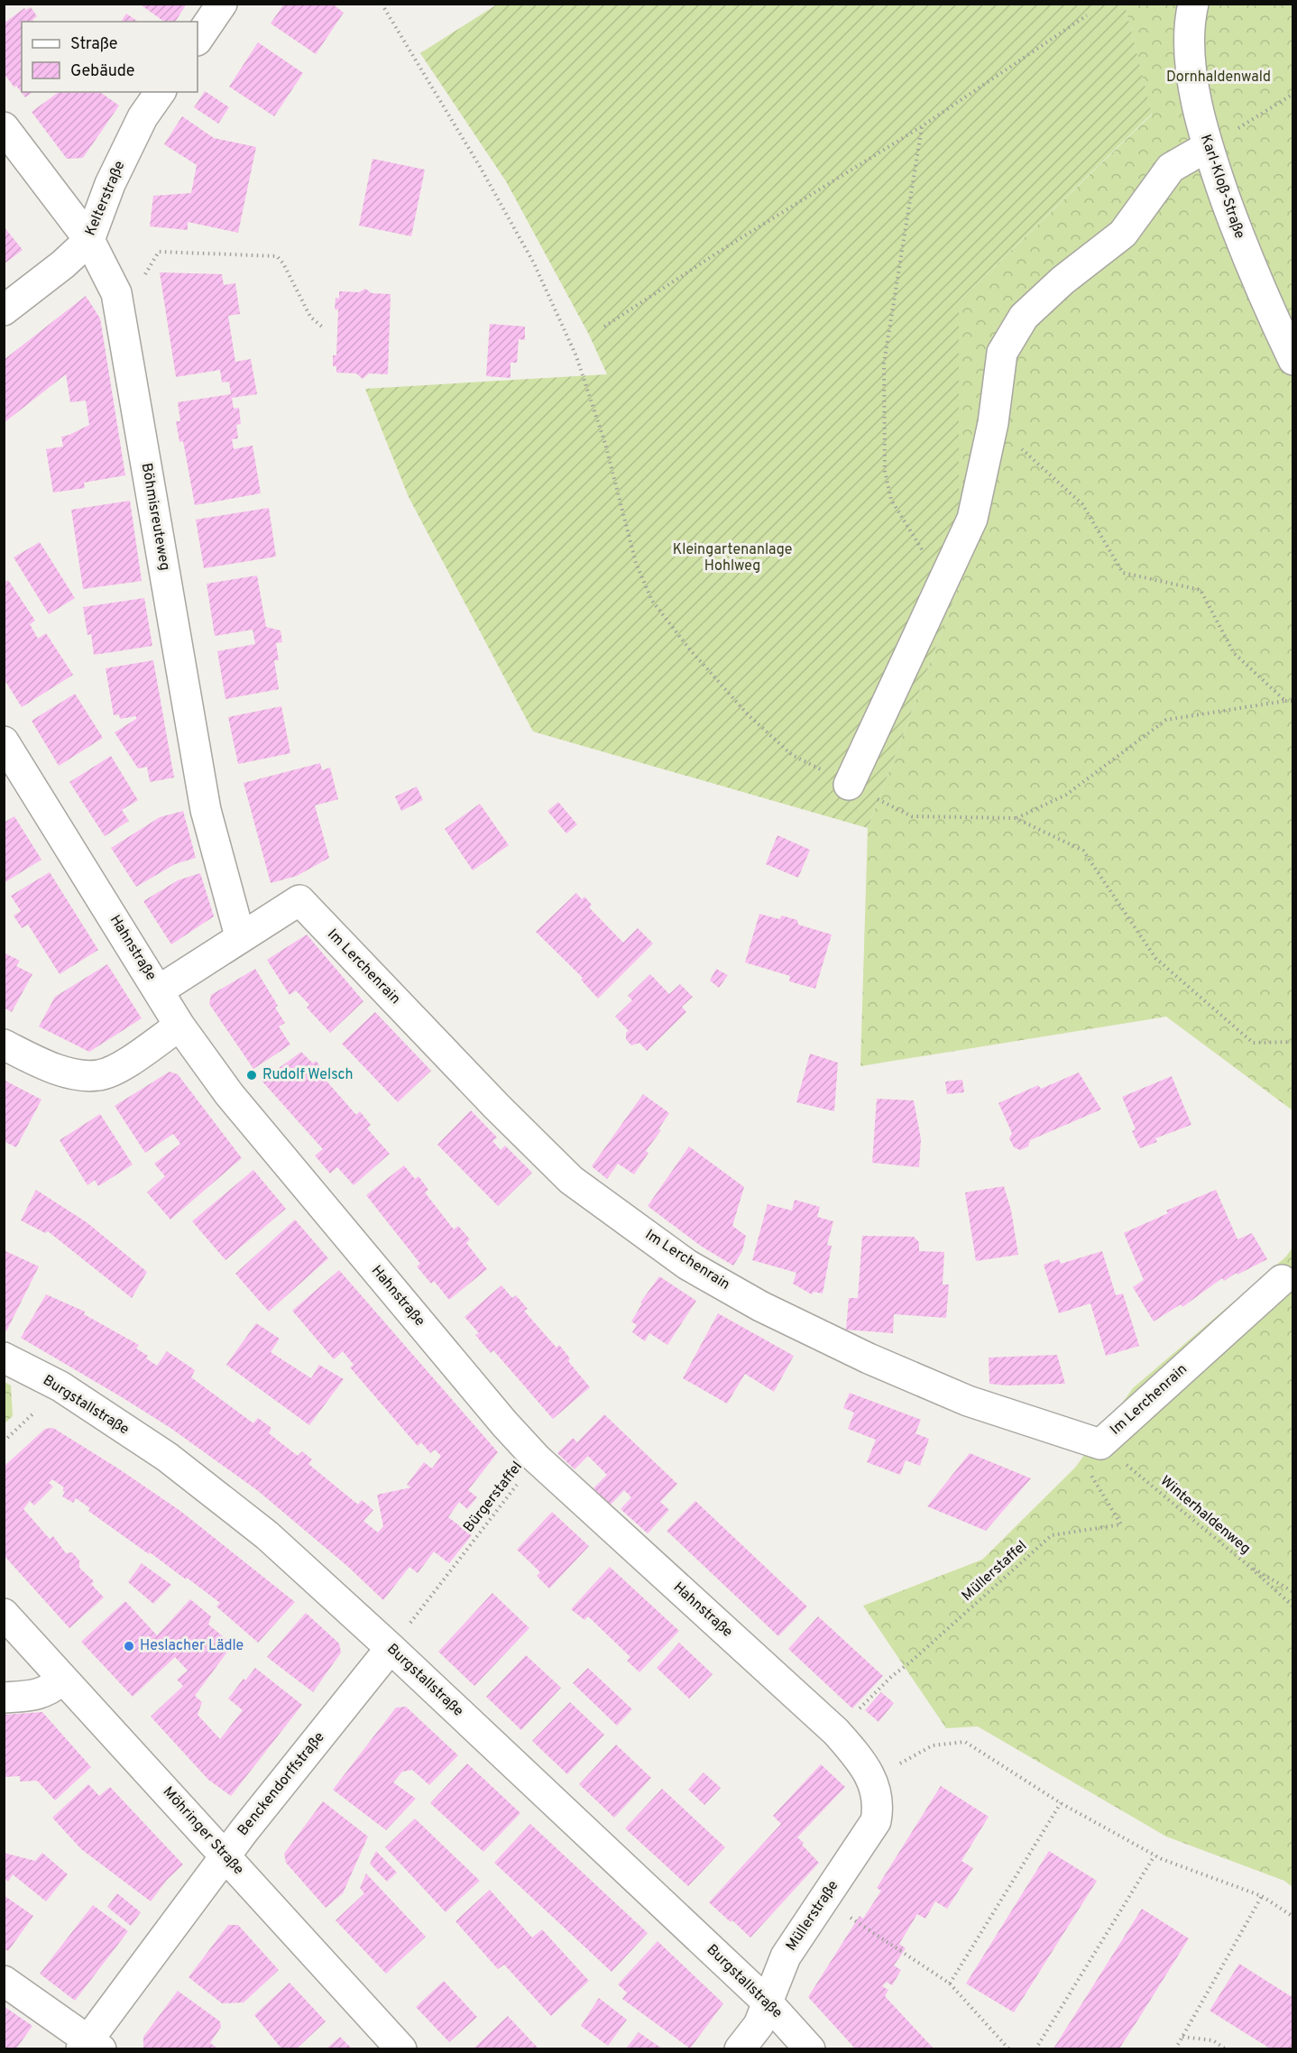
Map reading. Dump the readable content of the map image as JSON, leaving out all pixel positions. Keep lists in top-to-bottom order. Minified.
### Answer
{"streets":{"street":["Karl-Kloß-Straße","Kelterstraße","Böhmisreuteweg","Hahnstraße","Im Lerchenrain","Burgstallstraße","Benckendorffstraße","Möhringer Straße","Müllerstraße"],"path":["Bürgerstaffel","Winterhaldenweg","Müllerstaffel"]},"crossings":[["Kelterstraße","Böhmisreuteweg"],["Böhmisreuteweg","Im Lerchenrain"],["Hahnstraße","Im Lerchenrain"],["Hahnstraße","Bürgerstaffel"],["Hahnstraße","Müllerstaffel"],["Hahnstraße","Müllerstraße"],["Im Lerchenrain","Winterhaldenweg"],["Im Lerchenrain","Müllerstaffel"],["Burgstallstraße","Bürgerstaffel"],["Burgstallstraße","Benckendorffstraße"],["Burgstallstraße","Müllerstraße"],["Bürgerstaffel","Benckendorffstraße"],["Winterhaldenweg","Müllerstaffel"],["Benckendorffstraße","Möhringer Straße"]],"parks":["Dornhaldenwald","Kleingartenanlage Hohlweg"],"places":["Rudolf Welsch","Heslacher Lädle"],"legend":["Straße","Gebäude"]}
